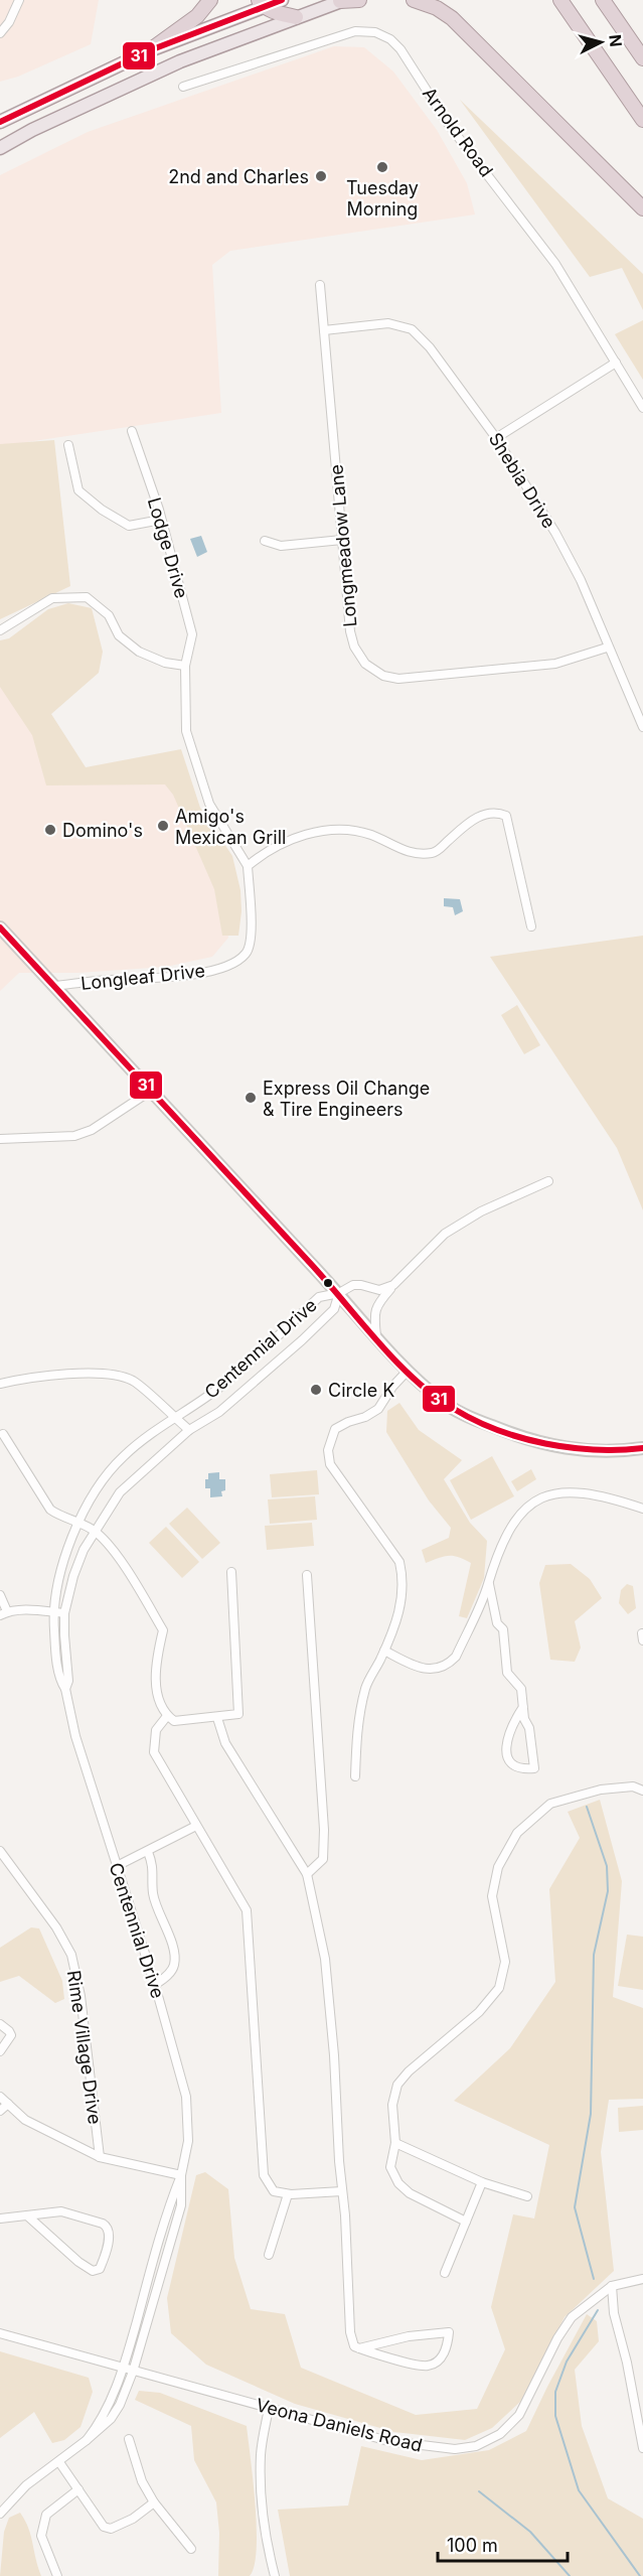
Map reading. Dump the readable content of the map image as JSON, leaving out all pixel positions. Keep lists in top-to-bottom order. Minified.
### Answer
{"streets":{"street":["Arnold Road","Shebia Drive","Longmeadow Lane","Lodge Drive","Longleaf Drive","Centennial Drive","Rime Village Drive","Veona Daniels Road"]},"crossings":[["Shebia Drive","Longmeadow Lane"],["Lodge Drive","Longleaf Drive"],["Centennial Drive","Rime Village Drive"],["Centennial Drive","Veona Daniels Road"]],"places":["Tuesday Morning","2nd and Charles","Amigo's Mexican Grill","Domino's","Express Oil Change & Tire Engineers","Circle K"],"lines":["transit line 31"],"scale_bar":"100 m","north":"right"}
